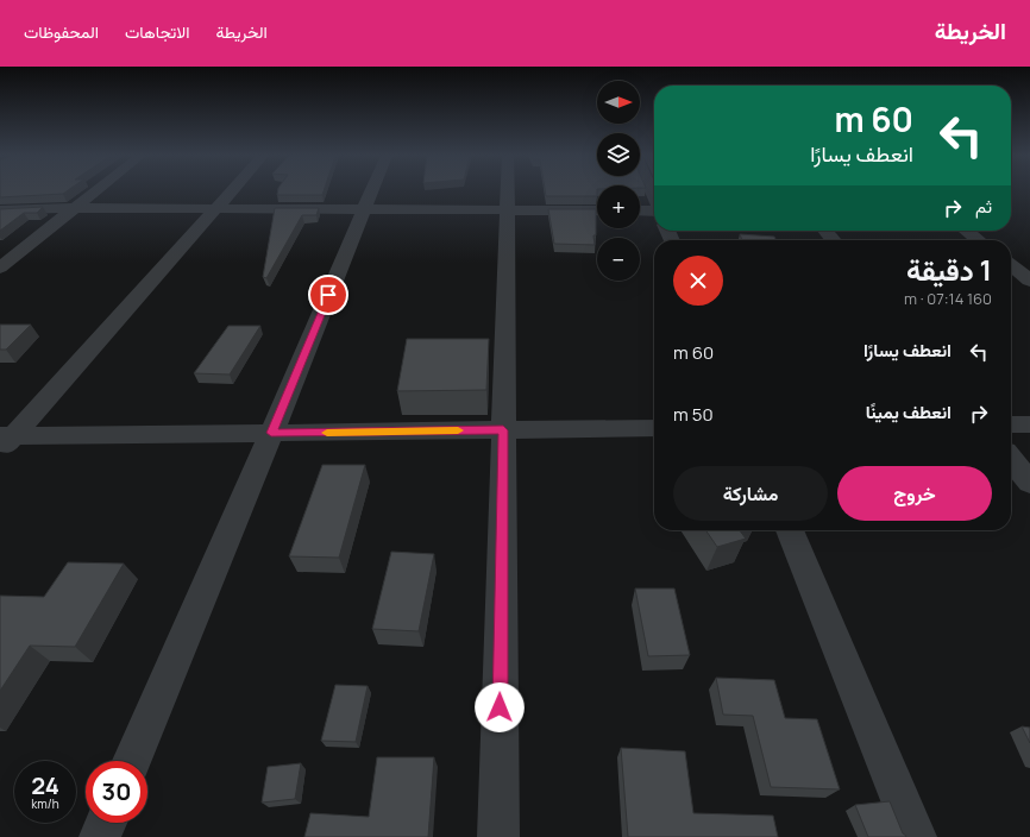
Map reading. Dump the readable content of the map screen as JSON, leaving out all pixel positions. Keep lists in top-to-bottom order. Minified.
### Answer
{"north":"right","page":{"header":"الخريطة","nav":["الخريطة","الاتجاهات","المحفوظات"],"map_buttons":["+","−"],"turn":["60 m","انعطف يسارًا"],"then":"ثم","heading":["1 دقيقة","160 m · 07:14"],"list":[{"name":"انعطف يسارًا","value":"60 m"},{"name":"انعطف يمينًا","value":"50 m"}],"buttons":["خروج","مشاركة"],"speed":"24 km/h","limit":"30"}}
